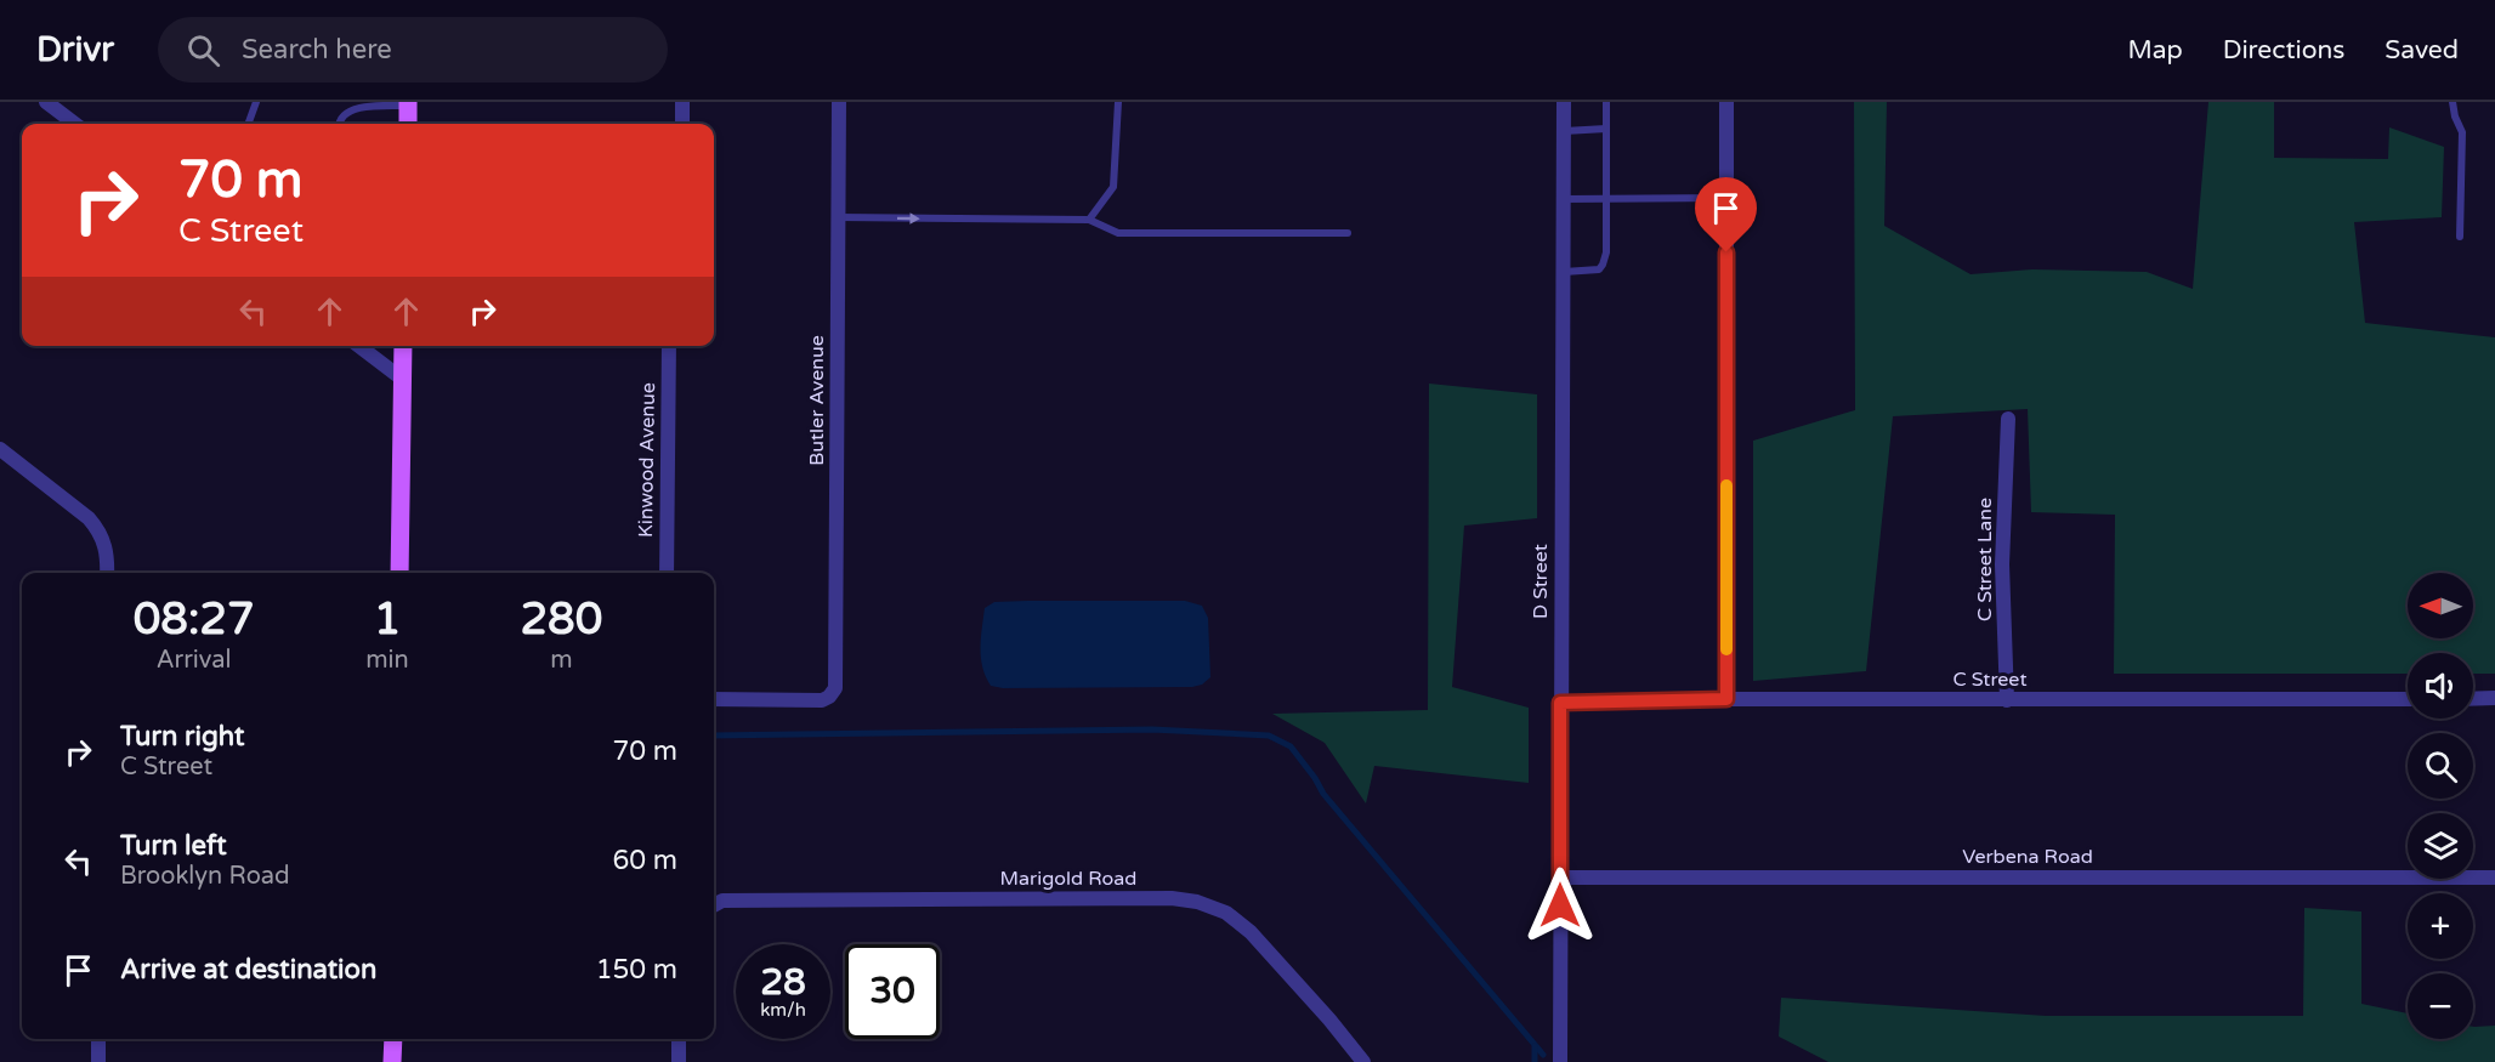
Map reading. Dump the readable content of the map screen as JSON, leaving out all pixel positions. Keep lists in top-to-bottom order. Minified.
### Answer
{"streets":{"street":["Butler Avenue","Kinwood Avenue","C Street Lane","D Street","C Street","Verbena Road","Marigold Road"]},"crossings":[["C Street Lane","C Street"],["D Street","C Street"],["D Street","Verbena Road"]],"north":"left","page":{"header":"Drivr","search":"Search here","nav":["Map","Directions","Saved"],"turn":["70 m","C Street"],"map_buttons":["+","−"],"eta":["08:27","Arrival","1","min","280","m"],"list":[{"name":"Turn right","note":"C Street","value":"70 m"},{"name":"Turn left","note":"Brooklyn Road","value":"60 m"},{"name":"Arrive at destination","value":"150 m"}],"speed":"28 km/h","limit":"30"}}
